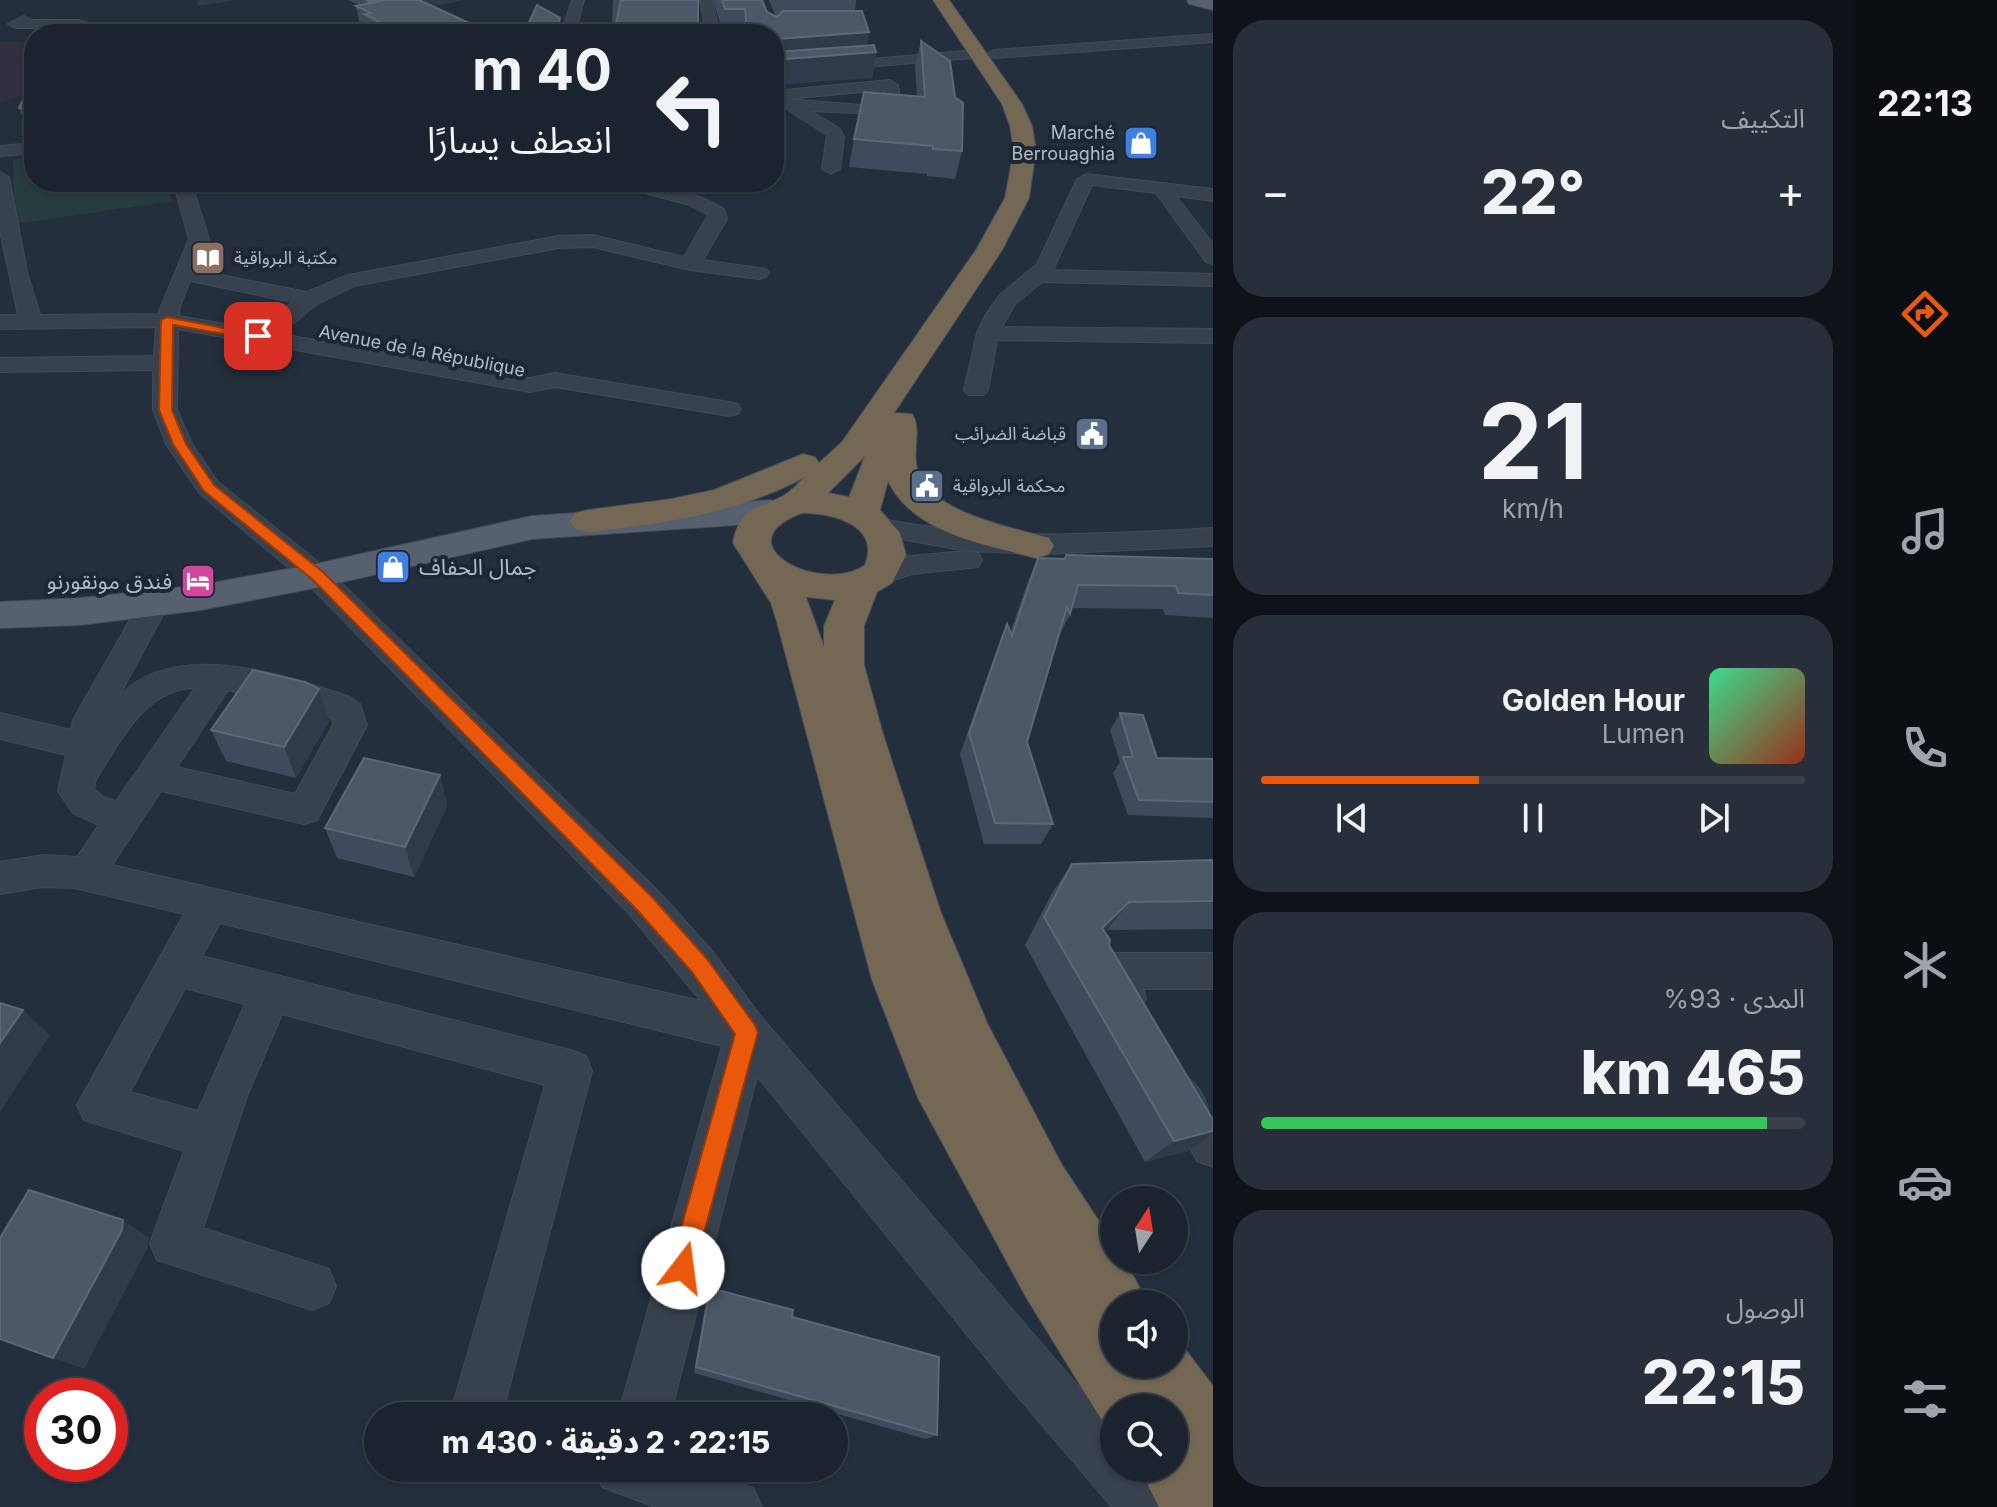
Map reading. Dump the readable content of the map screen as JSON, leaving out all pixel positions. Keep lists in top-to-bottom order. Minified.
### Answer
{"streets":{"street":["Avenue de la République"]},"places":{"shop":["Marché Berrouaghia","جمال الحفاف"],"library":["مكتبة البرواقية"],"public building":["قباضة الضرائب","محكمة البرواقية"],"hotel":["فندق مونقورنو"]},"north":"top","page":{"tabs":"22:13","tile":["التكييف",["21","km/h"],["المدى · 93%","465 km"],["الوصول","22:15"]],"turn":["40 m","انعطف يسارًا"],"heat":["−","22°","+"],"song":["Golden Hour","Lumen"],"limit":"30","trip":"22:15 · 2 دقيقة · 430 m"}}
